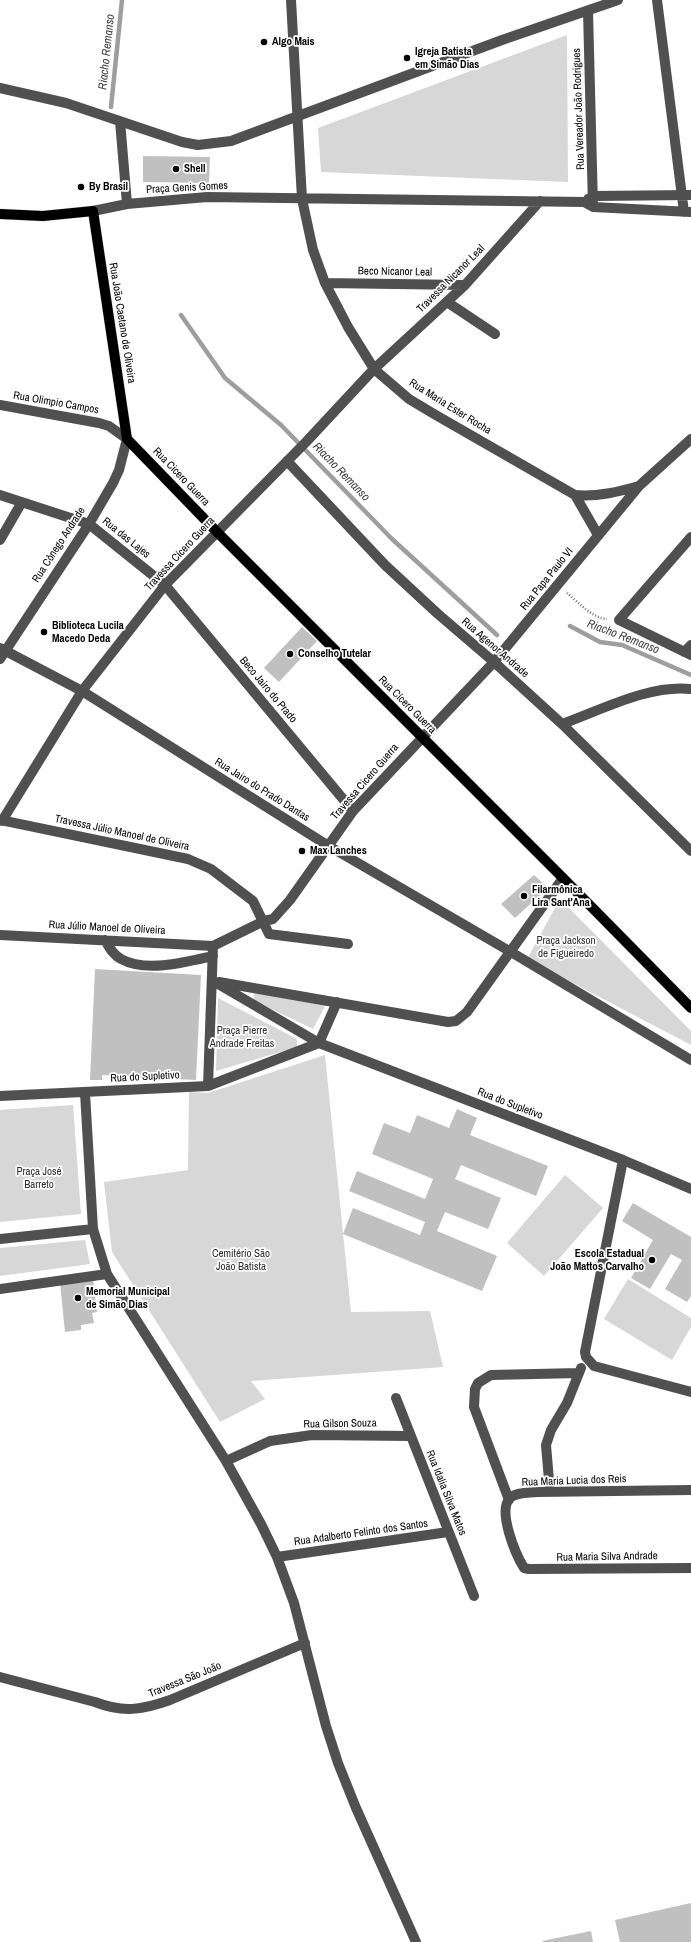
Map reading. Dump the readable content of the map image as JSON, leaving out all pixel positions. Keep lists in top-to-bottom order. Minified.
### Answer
{"streets":{"main road":["Rua João Caetano de Oliveira","Rua Cicero Guerra","Rua Cícero Guerra"],"street":["Rua Vereador João Rodrigues","Praça Genis Gomes","Beco Nicanor Leal","Travessa Nicanor Leal","Rua Olimpio Campos","Rua Maria Ester Rocha","Rua das Lajes","Rua Cônego Andrade","Travessa Cícero Guerra","Rua Papa Paulo VI","Rua Agenor Andrade","Beco Jairo do Prado","Travessa Cicero Guerra","Rua Jairo do Prado Dantas","Travessa Júlio Manoel de Oliveira","Rua Júlio Manoel de Oliveira","Rua do Supletivo","Rua Gilson Souza","Rua Maria Lucia dos Reis","Rua Idalia Silva Matos","Rua Adalberto Felinto dos Santos","Rua Maria Silva Andrade","Travessa São João"]},"crossings":[["Praça Genis Gomes","Travessa Nicanor Leal"],["Praça Genis Gomes","Rua João Caetano de Oliveira"],["Praça Genis Gomes","Rua Maria Ester Rocha"],["Beco Nicanor Leal","Travessa Nicanor Leal"],["Beco Nicanor Leal","Rua Maria Ester Rocha"],["Travessa Nicanor Leal","Rua Maria Ester Rocha"],["Travessa Nicanor Leal","Travessa Cícero Guerra"],["Rua João Caetano de Oliveira","Rua Olimpio Campos"],["Rua João Caetano de Oliveira","Rua Cicero Guerra"],["Rua João Caetano de Oliveira","Rua Cônego Andrade"],["Rua Olimpio Campos","Rua Cicero Guerra"],["Rua Olimpio Campos","Rua Cônego Andrade"],["Rua Maria Ester Rocha","Rua Papa Paulo VI"],["Rua Cicero Guerra","Rua Cônego Andrade"],["Rua Cicero Guerra","Travessa Cícero Guerra"],["Rua Cicero Guerra","Rua Cícero Guerra"],["Rua das Lajes","Rua Cônego Andrade"],["Rua das Lajes","Travessa Cícero Guerra"],["Rua das Lajes","Beco Jairo do Prado"],["Rua Cônego Andrade","Rua Jairo do Prado Dantas"],["Travessa Cícero Guerra","Rua Agenor Andrade"],["Travessa Cícero Guerra","Beco Jairo do Prado"],["Travessa Cícero Guerra","Rua Cícero Guerra"],["Travessa Cícero Guerra","Rua Jairo do Prado Dantas"],["Travessa Cícero Guerra","Travessa Júlio Manoel de Oliveira"],["Rua Papa Paulo VI","Rua Agenor Andrade"],["Rua Papa Paulo VI","Rua Cícero Guerra"],["Rua Papa Paulo VI","Travessa Cicero Guerra"],["Beco Jairo do Prado","Travessa Cicero Guerra"],["Rua Cícero Guerra","Travessa Cicero Guerra"],["Travessa Cicero Guerra","Rua Jairo do Prado Dantas"],["Rua Gilson Souza","Rua Idalia Silva Matos"],["Rua Maria Lucia dos Reis","Rua Maria Silva Andrade"],["Rua Idalia Silva Matos","Rua Adalberto Felinto dos Santos"]],"water":["Riacho Remanso"],"parks":["Praça Jackson de Figueiredo","Praça Pierre Andrade Freitas","Praça José Barreto","Cemitério São João Batista"],"places":["Algo Mais","Igreja Batista em Simão Dias","Shell","By Brasil","Biblioteca Lucila Macedo Deda","Conselho Tutelar","Max Lanches","Filarmônica Lira Sant'Ana","Escola Estadual João Mattos Carvalho","Memorial Municipal de Simão Dias"]}
